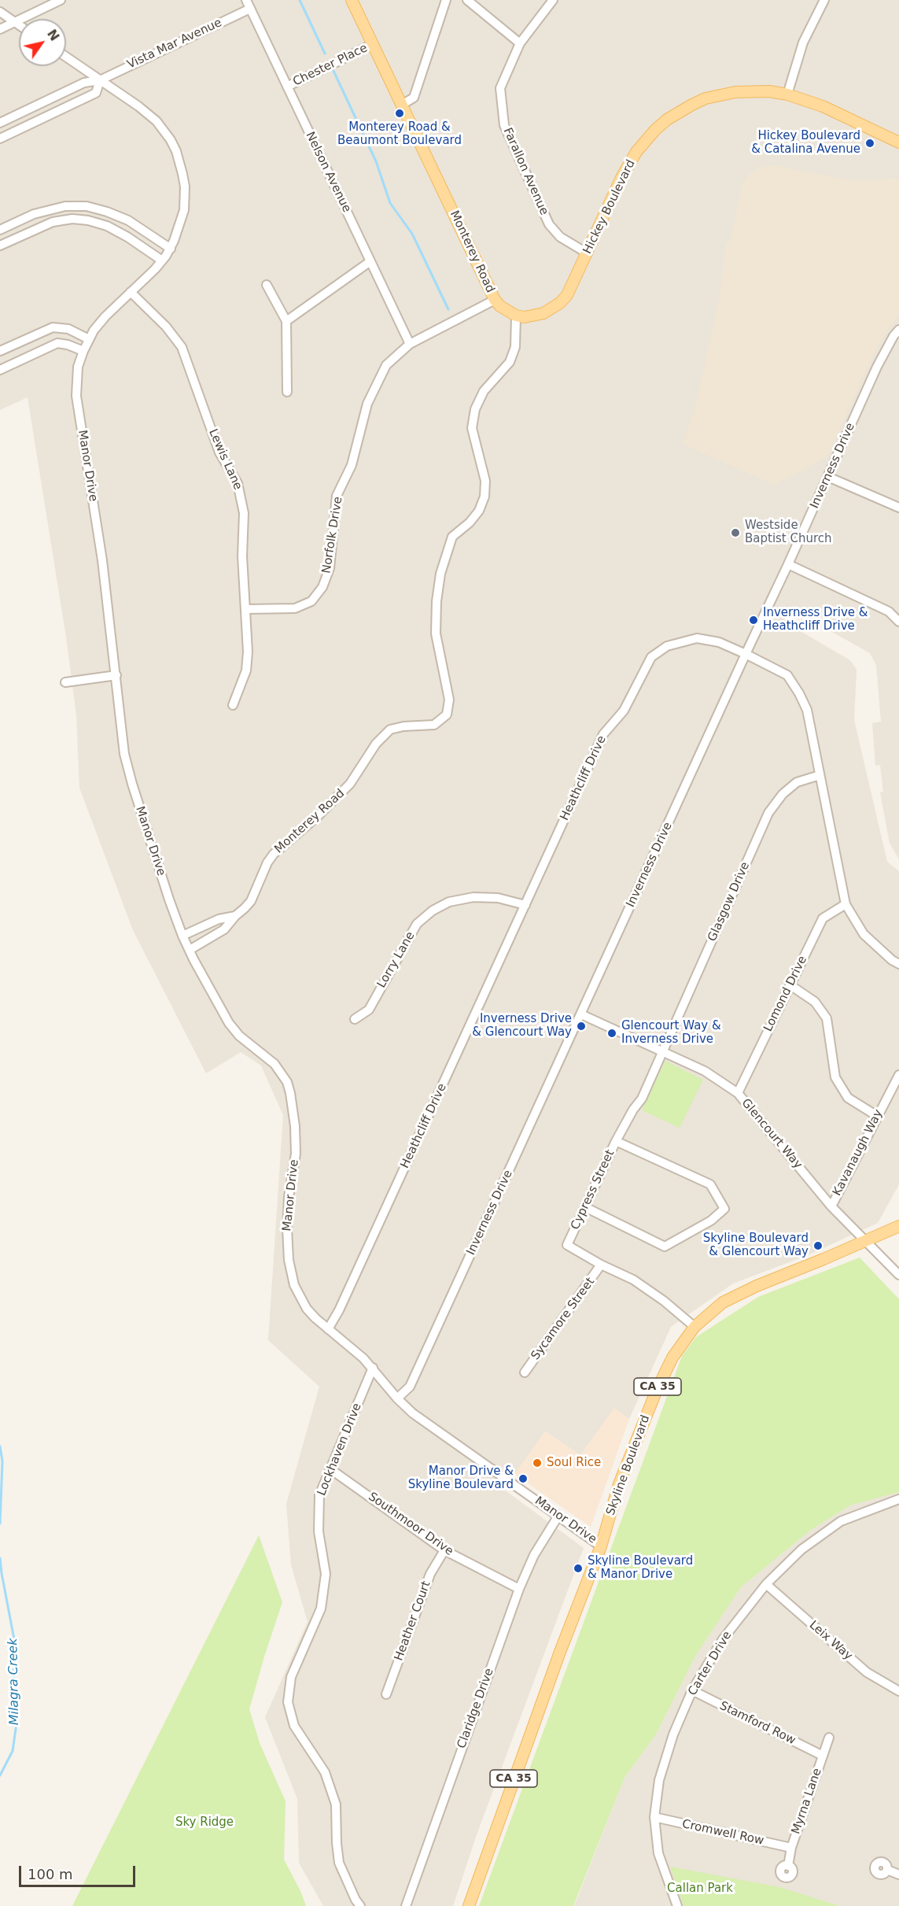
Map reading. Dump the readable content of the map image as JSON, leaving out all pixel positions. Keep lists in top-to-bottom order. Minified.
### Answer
{"streets":{"main road":["Hickey Boulevard","Monterey Road","CA 35","Skyline Boulevard"],"street":["Vista Mar Avenue","Chester Place","Farallon Avenue","Nelson Avenue","Lewis Lane","Manor Drive","Inverness Drive","Norfolk Drive","Heathcliff Drive","Glasgow Drive","Lorry Lane","Lomond Drive","Glencourt Way","Kavanaugh Way","Cypress Street","Sycamore Street","Lockhaven Drive","Southmoor Drive","Heather Court","Leix Way","Carter Drive","Claridge Drive","Stamford Row","Myrna Lane","Cromwell Row"]},"crossings":[["Vista Mar Avenue","Nelson Avenue"],["Vista Mar Avenue","Manor Drive"],["Chester Place","Nelson Avenue"],["Chester Place","Monterey Road"],["Farallon Avenue","Hickey Boulevard"],["Nelson Avenue","Norfolk Drive"],["Hickey Boulevard","Monterey Road"],["Monterey Road","Manor Drive"],["Monterey Road","Norfolk Drive"],["Lewis Lane","Manor Drive"],["Lewis Lane","Norfolk Drive"],["Manor Drive","Inverness Drive"],["Manor Drive","Heathcliff Drive"],["Manor Drive","Lockhaven Drive"],["Manor Drive","Skyline Boulevard"],["Manor Drive","Claridge Drive"],["Inverness Drive","Heathcliff Drive"],["Inverness Drive","Glencourt Way"],["Heathcliff Drive","Glasgow Drive"],["Heathcliff Drive","Lorry Lane"],["Heathcliff Drive","Lomond Drive"],["Glasgow Drive","Glencourt Way"],["Glasgow Drive","Cypress Street"],["Lomond Drive","Glencourt Way"],["Glencourt Way","Kavanaugh Way"],["Glencourt Way","Cypress Street"],["Glencourt Way","Skyline Boulevard"],["Cypress Street","Sycamore Street"],["Cypress Street","Skyline Boulevard"],["Lockhaven Drive","Southmoor Drive"],["Southmoor Drive","Heather Court"],["Southmoor Drive","Claridge Drive"],["Leix Way","Carter Drive"],["Carter Drive","Stamford Row"],["Carter Drive","Cromwell Row"],["Stamford Row","Myrna Lane"],["Myrna Lane","Cromwell Row"]],"water":["Milagra Creek"],"parks":["Sky Ridge","Callan Park"],"places":["Monterey Road & Beaumont Boulevard","Hickey Boulevard & Catalina Avenue","Westside Baptist Church","Inverness Drive & Heathcliff Drive","Inverness Drive & Glencourt Way","Glencourt Way & Inverness Drive","Skyline Boulevard & Glencourt Way","Soul Rice","Manor Drive & Skyline Boulevard","Skyline Boulevard & Manor Drive"],"scale_bar":"100 m","north":"top right"}
